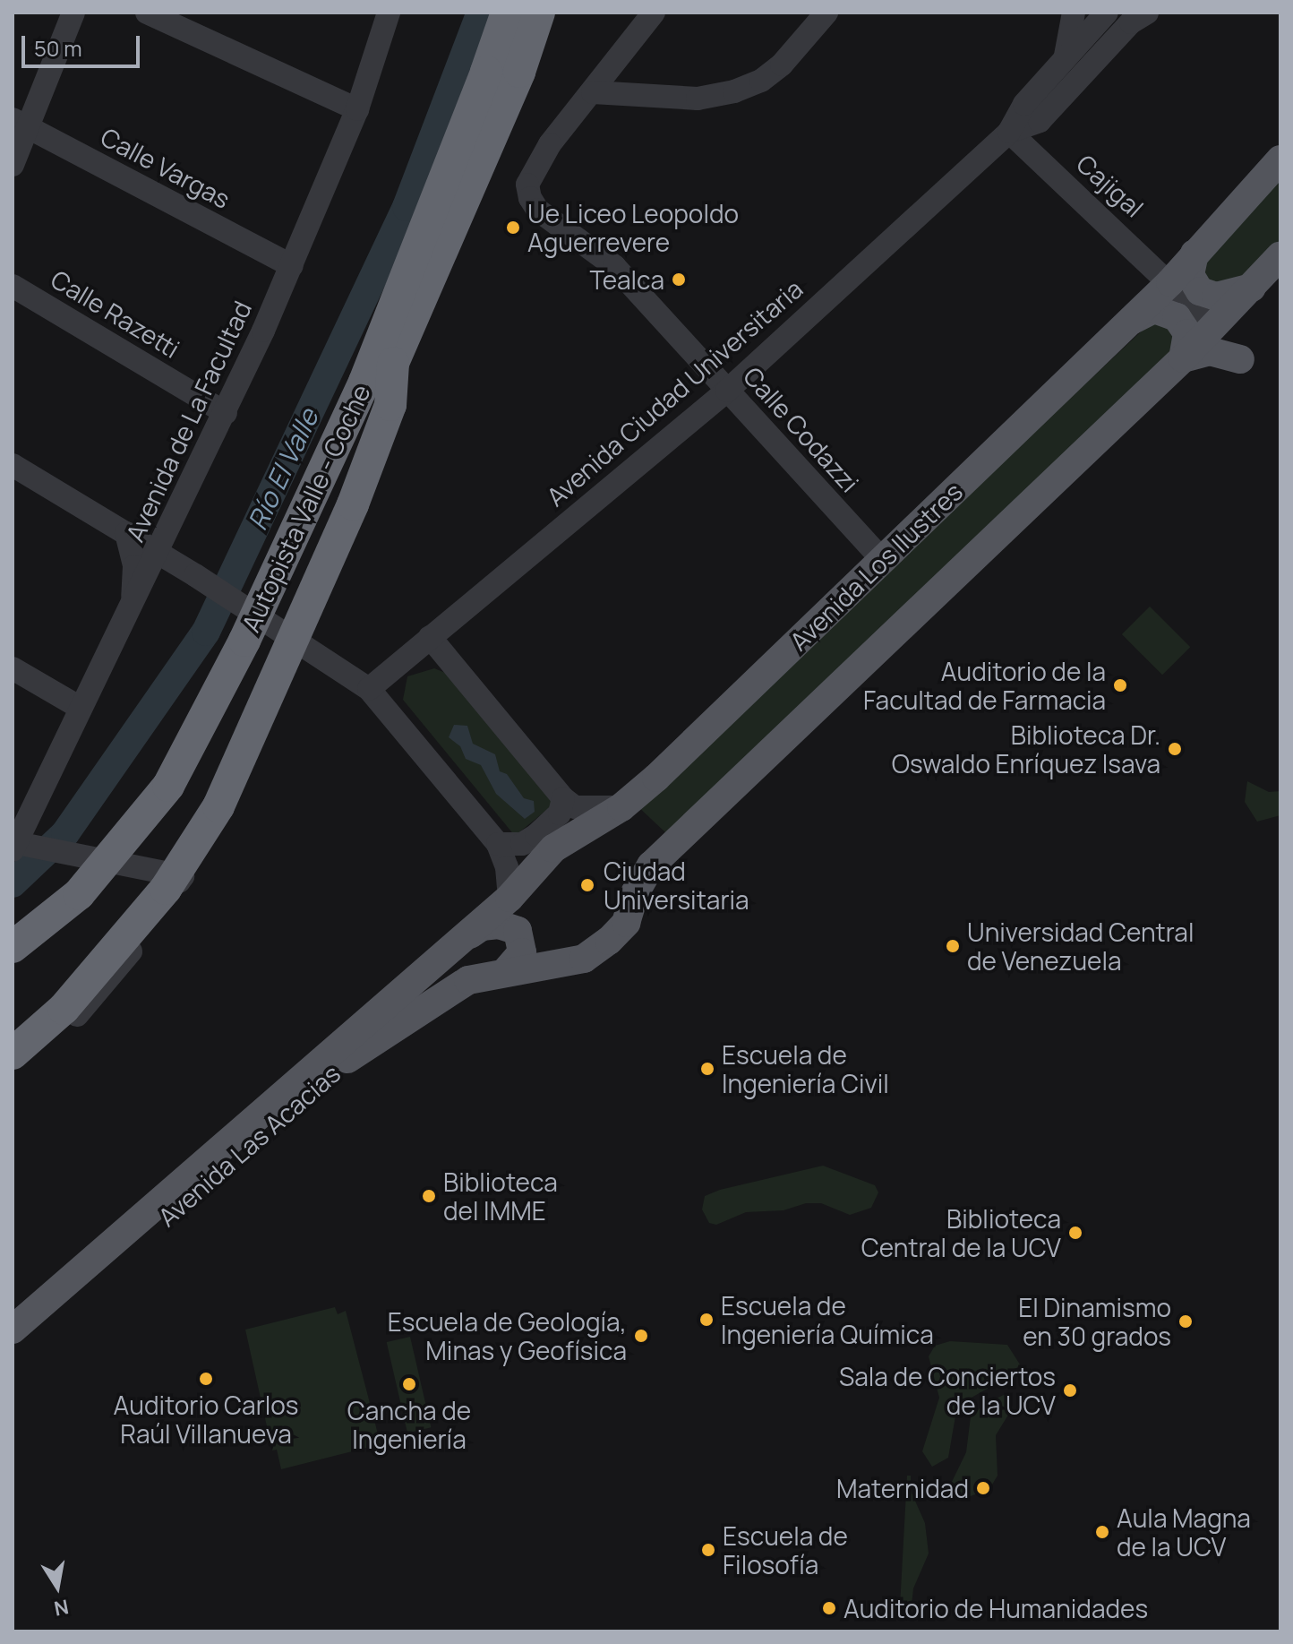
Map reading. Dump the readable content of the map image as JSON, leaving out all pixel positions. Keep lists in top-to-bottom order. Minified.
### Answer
{"streets":{"highway":["Autopista Valle - Coche"],"main road":["Avenida Los Ilustres","Avenida Las Acacias"],"street":["Calle Vargas","Cajigal","Calle Razetti","Avenida Ciudad Universitaria","Avenida de La Facultad","Calle Codazzi"]},"crossings":[["Calle Vargas","Avenida de La Facultad"],["Cajigal","Avenida Ciudad Universitaria"],["Cajigal","Avenida Los Ilustres"],["Calle Razetti","Avenida de La Facultad"],["Avenida Ciudad Universitaria","Calle Codazzi"],["Calle Codazzi","Avenida Los Ilustres"],["Avenida Los Ilustres","Avenida Las Acacias"]],"water":["Río El Valle"],"places":["Ue Liceo Leopoldo Aguerrevere","Tealca","Auditorio de la Facultad de Farmacia","Biblioteca Dr. Oswaldo Enríquez Isava","Ciudad Universitaria","Universidad Central de Venezuela","Escuela de Ingeniería Civil","Biblioteca del IMME","Biblioteca Central de la UCV","Escuela de Ingeniería Química","El Dinamismo en 30 grados","Escuela de Geología, Minas y Geofísica","Auditorio Carlos Raúl Villanueva","Cancha de Ingeniería","Sala de Conciertos de la UCV","Maternidad","Aula Magna de la UCV","Escuela de Filosofía","Auditorio de Humanidades"],"scale_bar":"50 m","north":"bottom"}
